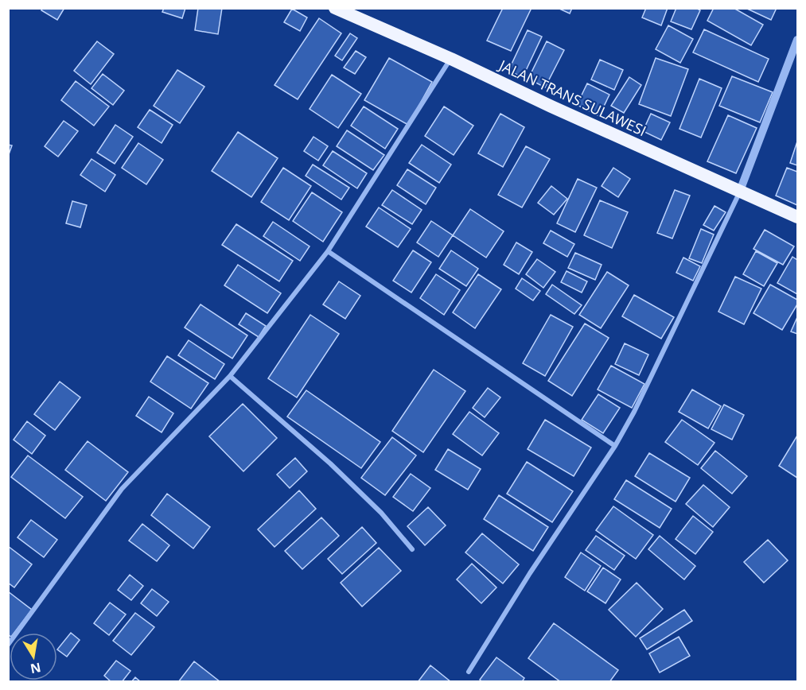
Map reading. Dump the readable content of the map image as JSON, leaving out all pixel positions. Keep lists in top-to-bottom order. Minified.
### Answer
{"streets":{"highway":["JALAN TRANS SULAWESI"]},"north":"bottom"}
